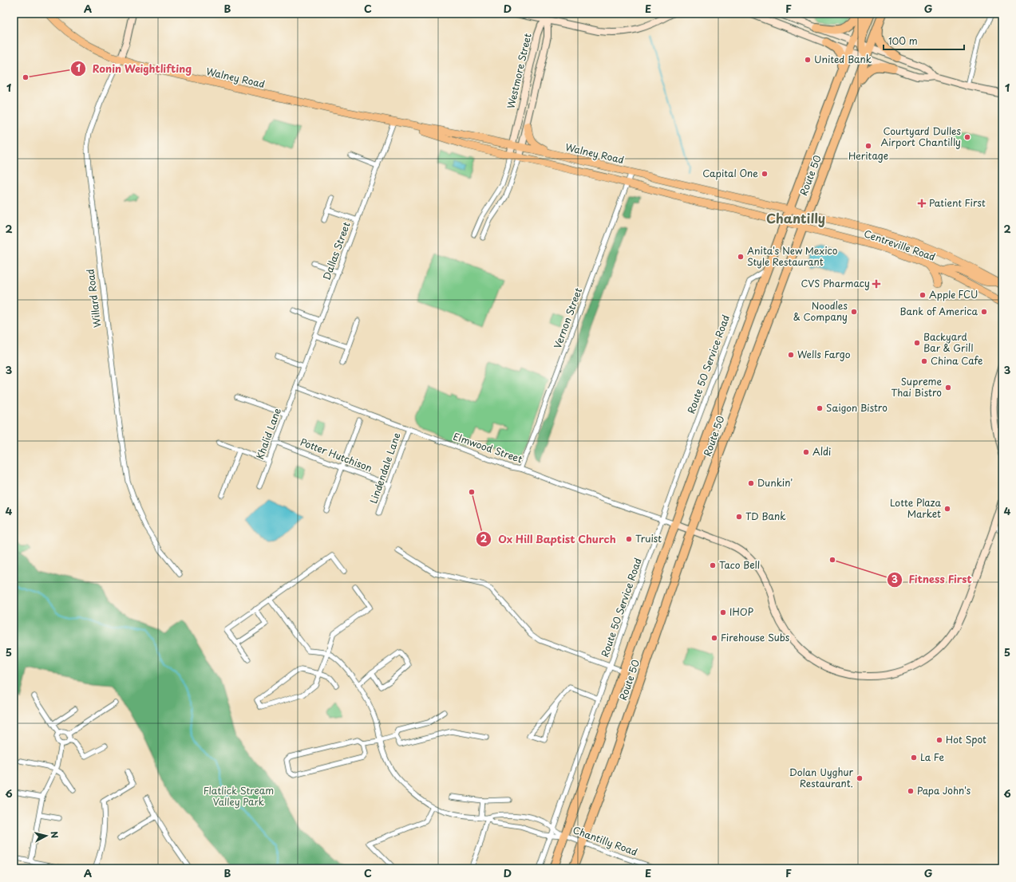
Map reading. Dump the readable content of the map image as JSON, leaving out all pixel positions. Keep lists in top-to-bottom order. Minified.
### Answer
{"streets":{"highway":["Route 50"],"main road":["Walney Road","Centreville Road"],"street":["Westmore Street","Dallas Street","Willard Road","Vernon Street","Route 50 Service Road","Khalid Lane","Elmwood Street","Potter Hutchison","Lindendale Lane","Chantilly Road"]},"crossings":[["Westmore Street","Walney Road"],["Walney Road","Route 50"],["Walney Road","Centreville Road"],["Walney Road","Dallas Street"],["Walney Road","Willard Road"],["Walney Road","Vernon Street"],["Route 50","Centreville Road"],["Route 50","Route 50 Service Road"],["Route 50","Elmwood Street"],["Route 50","Chantilly Road"],["Dallas Street","Khalid Lane"],["Dallas Street","Elmwood Street"],["Vernon Street","Elmwood Street"],["Route 50 Service Road","Elmwood Street"],["Route 50 Service Road","Chantilly Road"],["Khalid Lane","Elmwood Street"],["Khalid Lane","Potter Hutchison"],["Elmwood Street","Lindendale Lane"],["Potter Hutchison","Lindendale Lane"]],"districts":["Chantilly"],"parks":["Flatlick Stream Valley Park"],"places":{"other":["United Bank","Ronin Weightlifting","Courtyard Dulles Airport Chantilly","Heritage","Capital One","Anita's New Mexico Style Restaurant","Apple FCU","Noodles & Company","Bank of America","Backyard Bar & Grill","Wells Fargo","China Cafe","Supreme Thai Bistro","Saigon Bistro","Aldi","Dunkin'","Ox Hill Baptist Church","Lotte Plaza Market","TD Bank","Truist","Fitness First","Taco Bell","IHOP","Firehouse Subs","Hot Spot","La Fe","Dolan Uyghur Restaurant.","Papa John's"],"health":["Patient First","CVS Pharmacy"]},"scale_bar":"100 m","north":"right","grid":{"columns":["A","B","C","D","E","F","G"],"rows":["1","2","3","4","5","6"]}}
